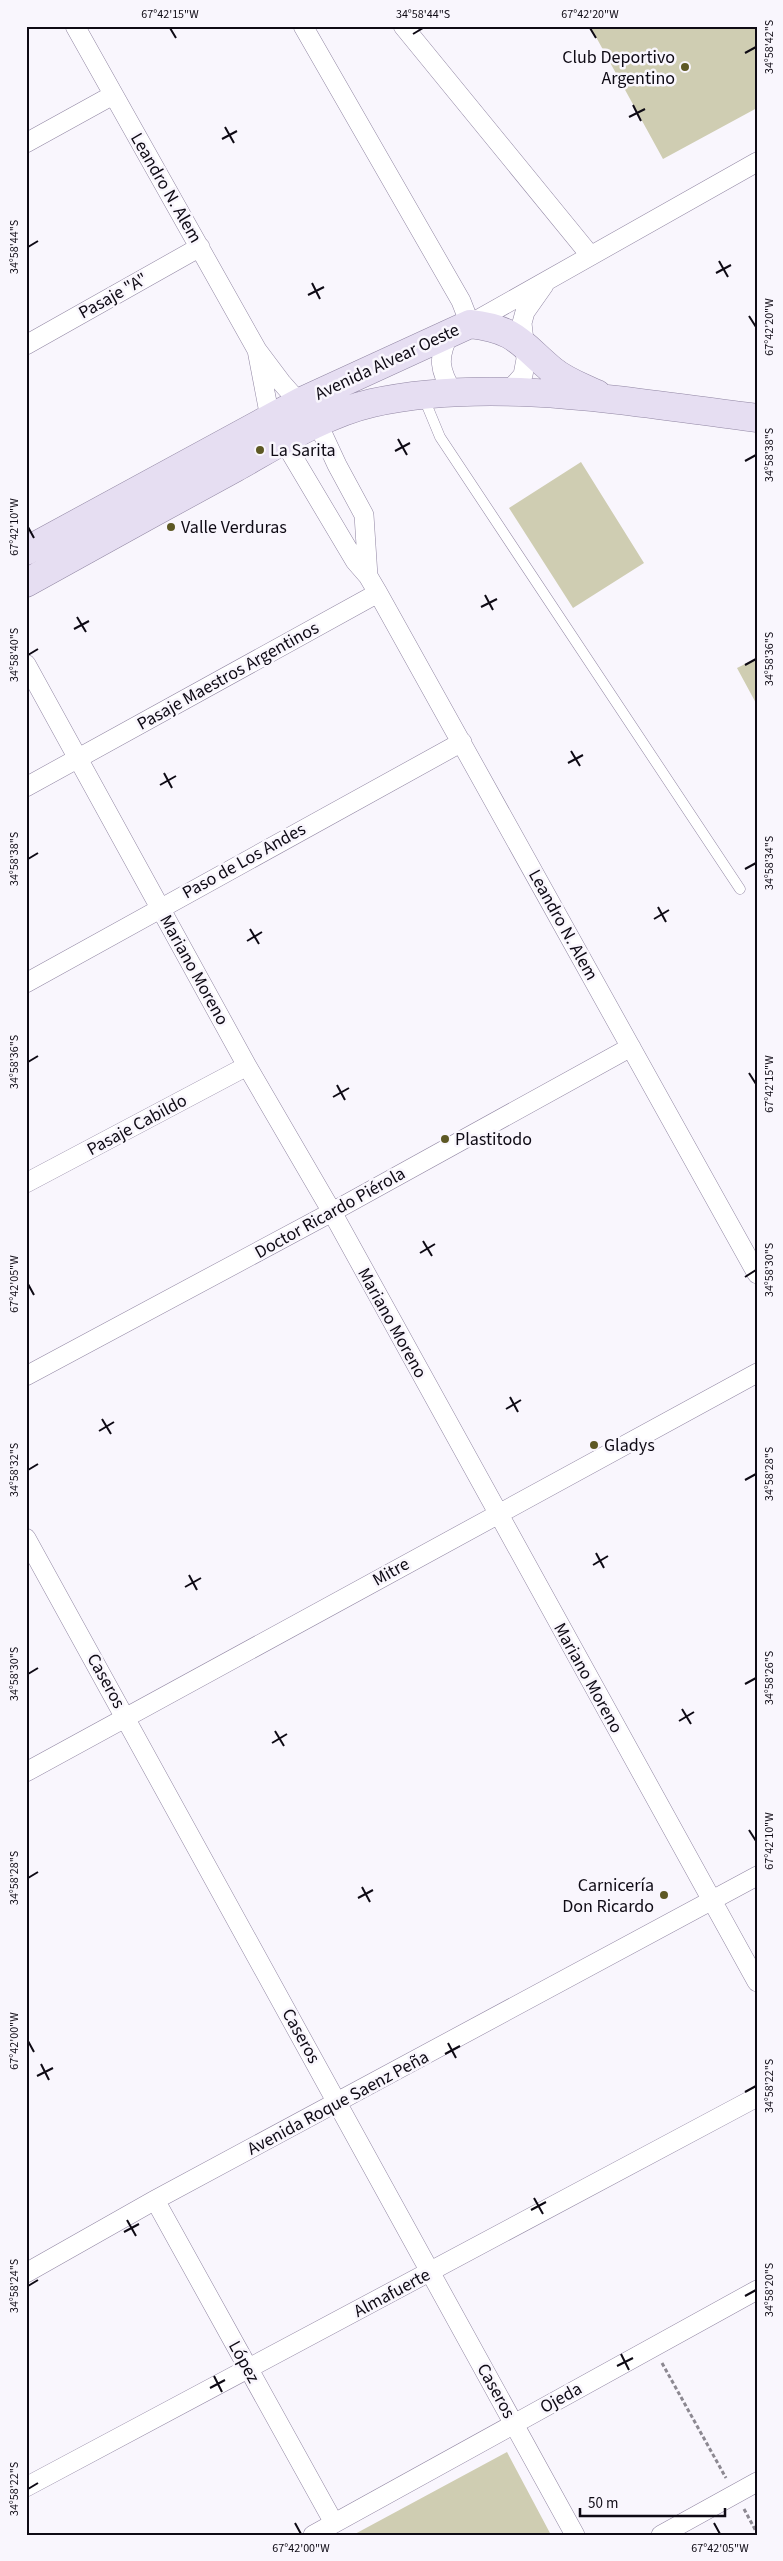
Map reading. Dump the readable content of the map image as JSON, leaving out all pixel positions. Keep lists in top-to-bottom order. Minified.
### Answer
{"streets":{"main road":["Avenida Alvear Oeste"],"street":["Leandro N. Alem","Pasaje \"A\"","Pasaje Maestros Argentinos","Paso de Los Andes","Mariano Moreno","Pasaje Cabildo","Doctor Ricardo Piérola","Mitre","Caseros","Avenida Roque Saenz Peña","Almafuerte","López","Ojeda"]},"crossings":[["Leandro N. Alem","Pasaje \"A\""],["Leandro N. Alem","Avenida Alvear Oeste"],["Leandro N. Alem","Pasaje Maestros Argentinos"],["Leandro N. Alem","Paso de Los Andes"],["Leandro N. Alem","Doctor Ricardo Piérola"],["Pasaje Maestros Argentinos","Mariano Moreno"],["Paso de Los Andes","Mariano Moreno"],["Mariano Moreno","Pasaje Cabildo"],["Mariano Moreno","Doctor Ricardo Piérola"],["Mariano Moreno","Mitre"],["Mariano Moreno","Avenida Roque Saenz Peña"],["Mitre","Caseros"],["Caseros","Avenida Roque Saenz Peña"],["Caseros","Almafuerte"],["Caseros","Ojeda"],["Avenida Roque Saenz Peña","López"],["Almafuerte","López"],["López","Ojeda"]],"places":["Club Deportivo Argentino","La Sarita","Valle Verduras","Plastitodo","Gladys","Carnicería Don Ricardo"],"scale_bar":"50 m","coordinates":["67°42'15\"W","34°58'44\"S","67°42'20\"W","34°58'42\"S","34°58'38\"S","67°42'10\"W","34°58'40\"S","34°58'36\"S","34°58'34\"S","34°58'30\"S","67°42'05\"W","34°58'32\"S","34°58'28\"S","34°58'26\"S","67°42'00\"W","34°58'22\"S","34°58'24\"S","34°58'20\"S"]}
